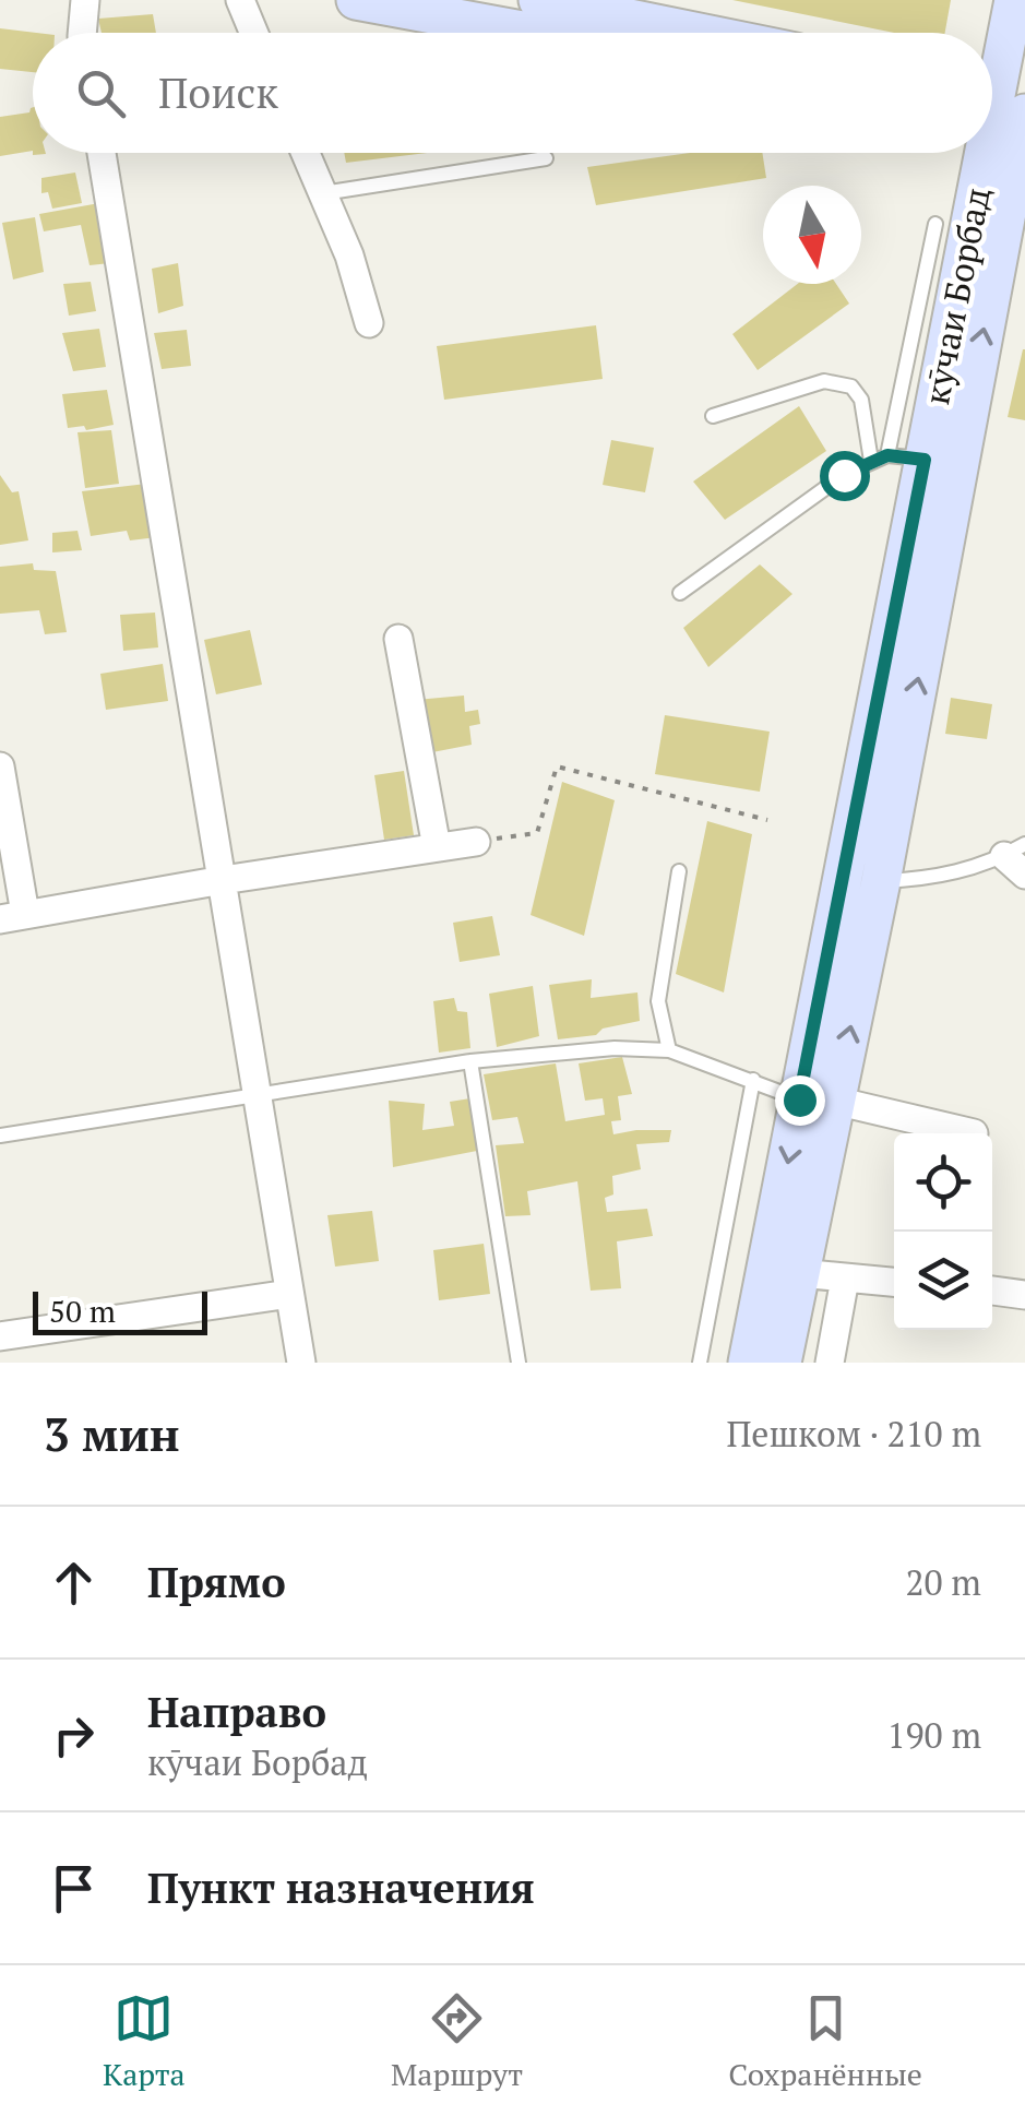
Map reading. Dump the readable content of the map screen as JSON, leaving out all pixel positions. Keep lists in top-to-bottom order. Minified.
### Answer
{"streets":{"main road":["кӯчаи Борбад"]},"scale_bar":"50 m","north":"bottom","page":{"search":"Поиск","scale":"50 m","heading":["3 мин","Пешком · 210 m"],"list":[["Прямо","20 m"],["Направо","кӯчаи Борбад","190 m"],"Пункт назначения"],"nav":["Карта","Маршрут","Сохранённые"]}}
